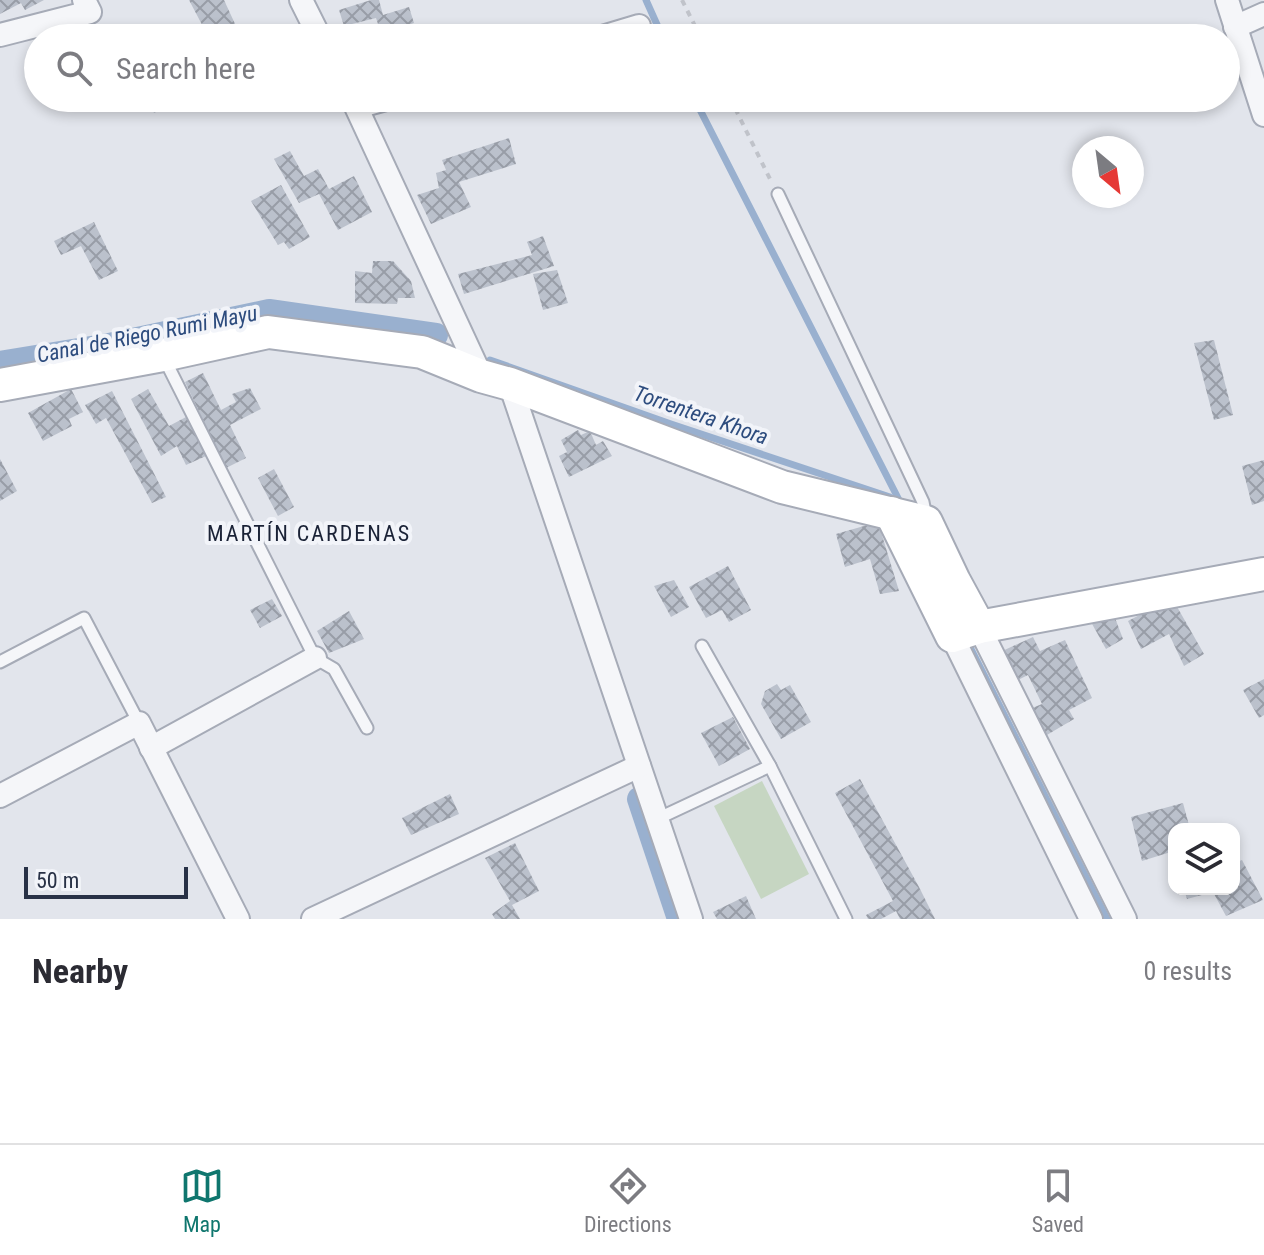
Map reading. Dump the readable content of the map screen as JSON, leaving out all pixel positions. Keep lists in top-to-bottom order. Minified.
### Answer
{"districts":["MARTÍN CARDENAS"],"water":["Canal de Riego Rumi Mayu","Torrentera Khora"],"scale_bar":"50 m","north":"bottom right","page":{"search":"Search here","scale":"50 m","heading":["Nearby","0 results"],"nav":["Map","Directions","Saved"]}}
